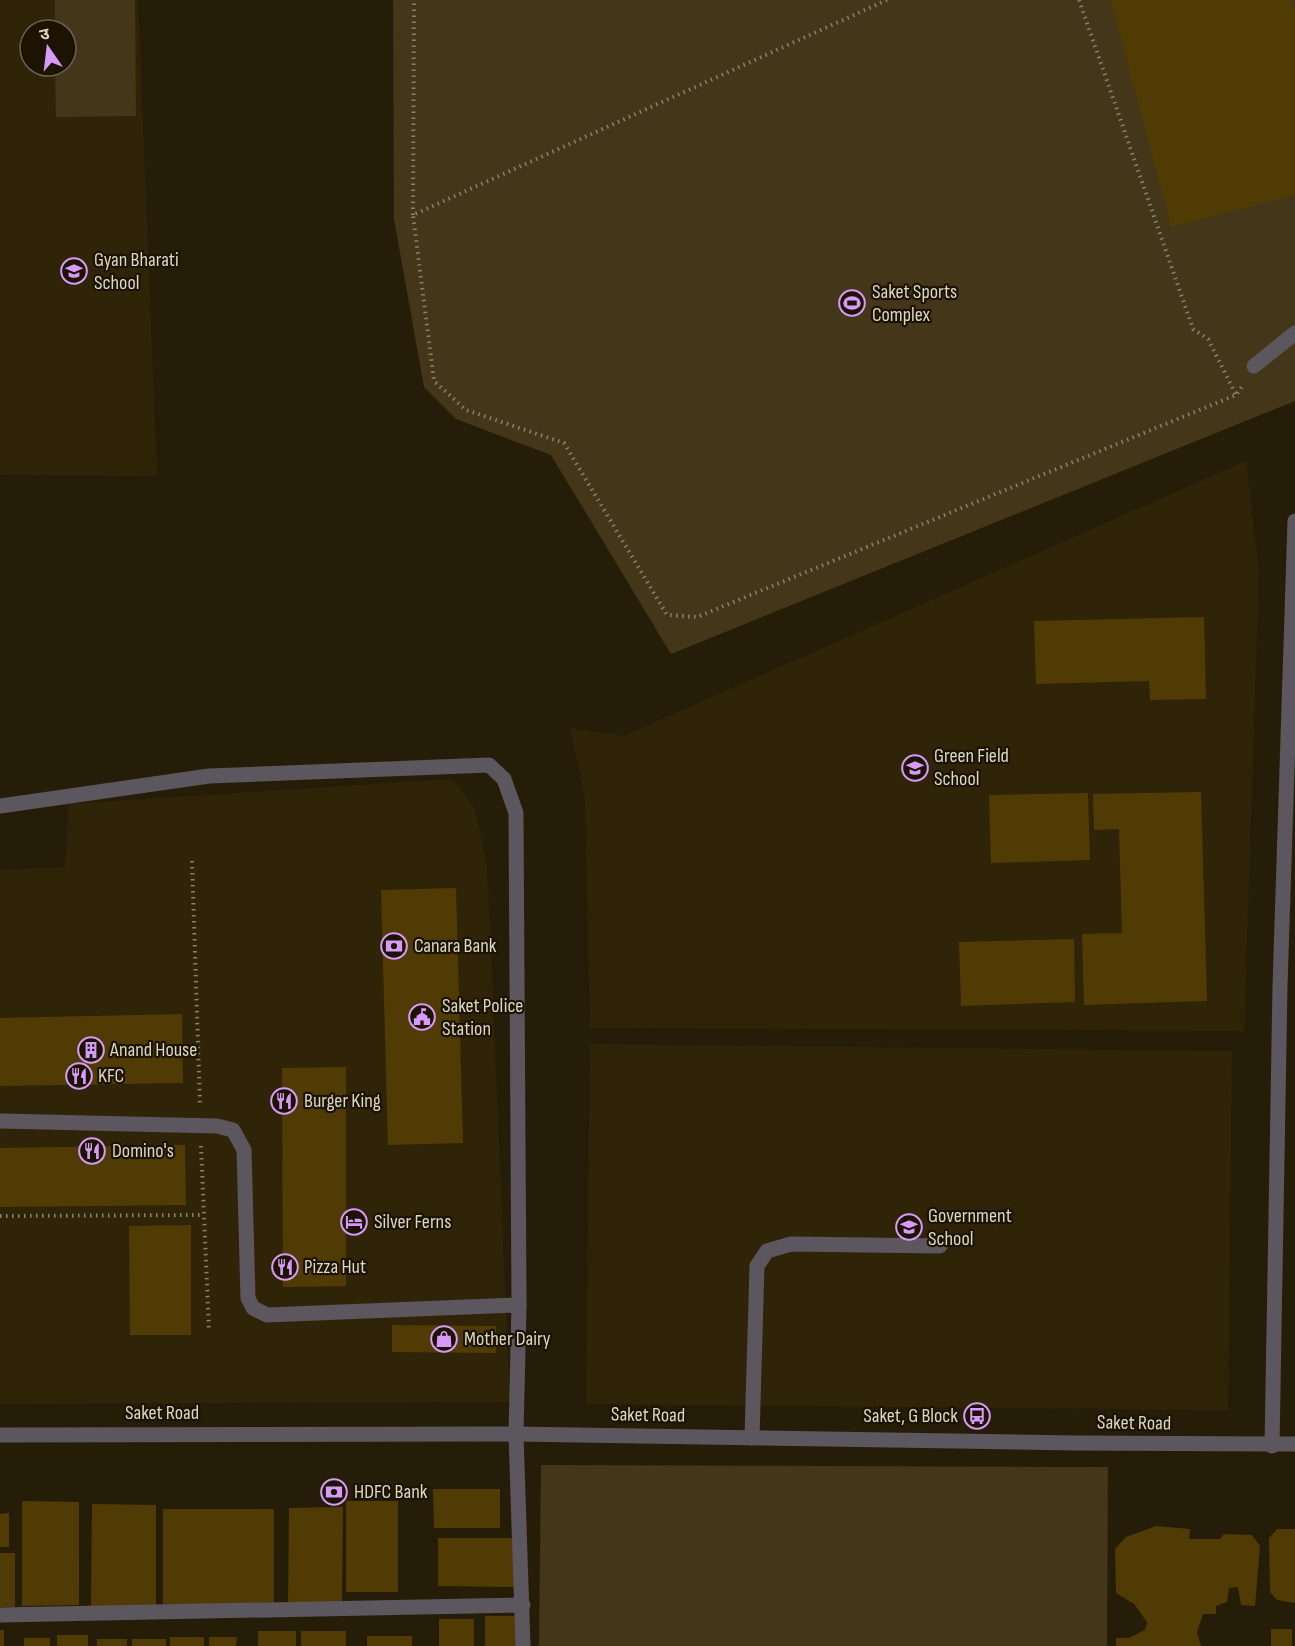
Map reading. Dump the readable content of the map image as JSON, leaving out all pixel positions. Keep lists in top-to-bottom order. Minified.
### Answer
{"streets":{"street":["Saket Road"]},"places":{"school or university":["Gyan Bharati School","Green Field School","Government School"],"sports":["Saket Sports Complex"],"bank":["Canara Bank","HDFC Bank"],"public building":["Saket Police Station"],"building":["Anand House"],"restaurant":["KFC","Burger King","Domino's","Pizza Hut"],"hotel":["Silver Ferns"],"shop":["Mother Dairy"],"bus stop":["Saket, G Block"]},"north":"top"}
